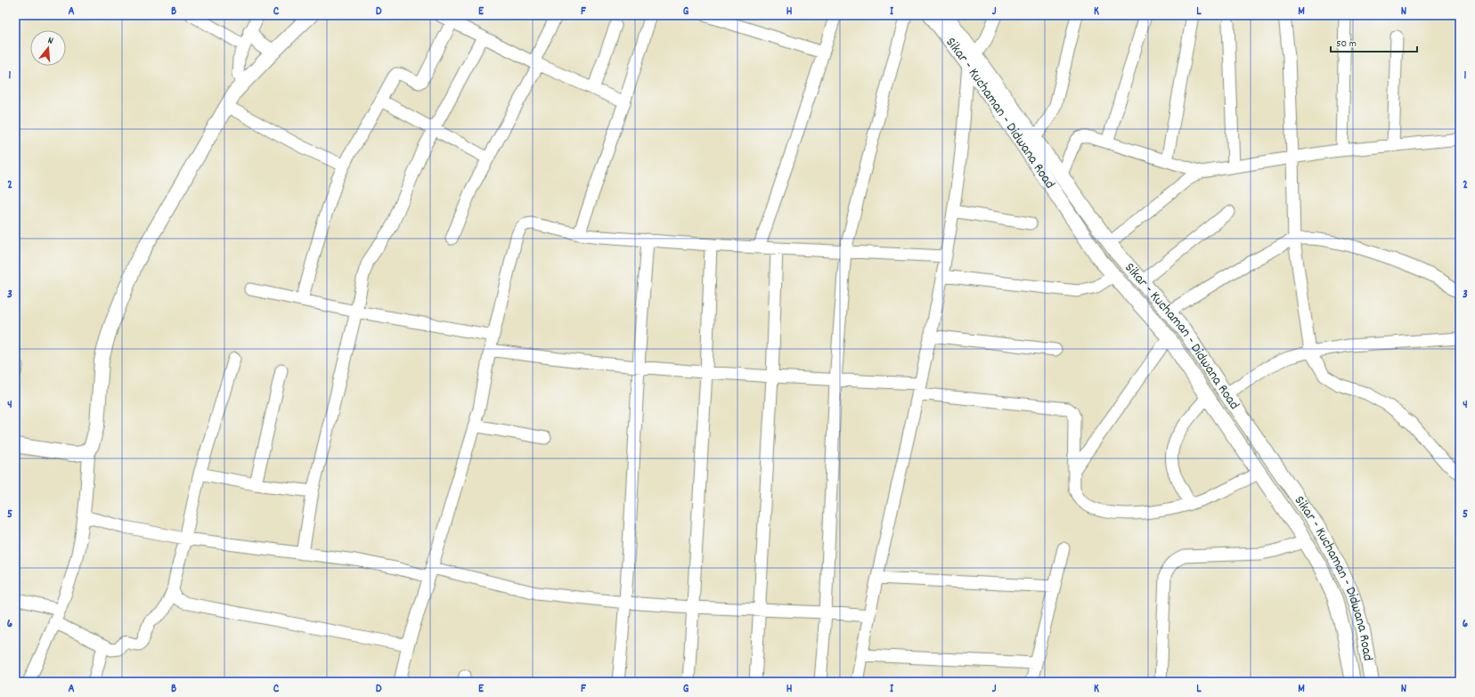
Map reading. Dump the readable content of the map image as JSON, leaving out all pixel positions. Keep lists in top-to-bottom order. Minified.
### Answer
{"streets":{"main road":["Sikar - Kuchaman - Didwana Road"]},"scale_bar":"50 m","north":"top","grid":{"columns":["A","B","C","D","E","F","G","H","I","J","K","L","M","N"],"rows":["1","2","3","4","5","6"]}}
